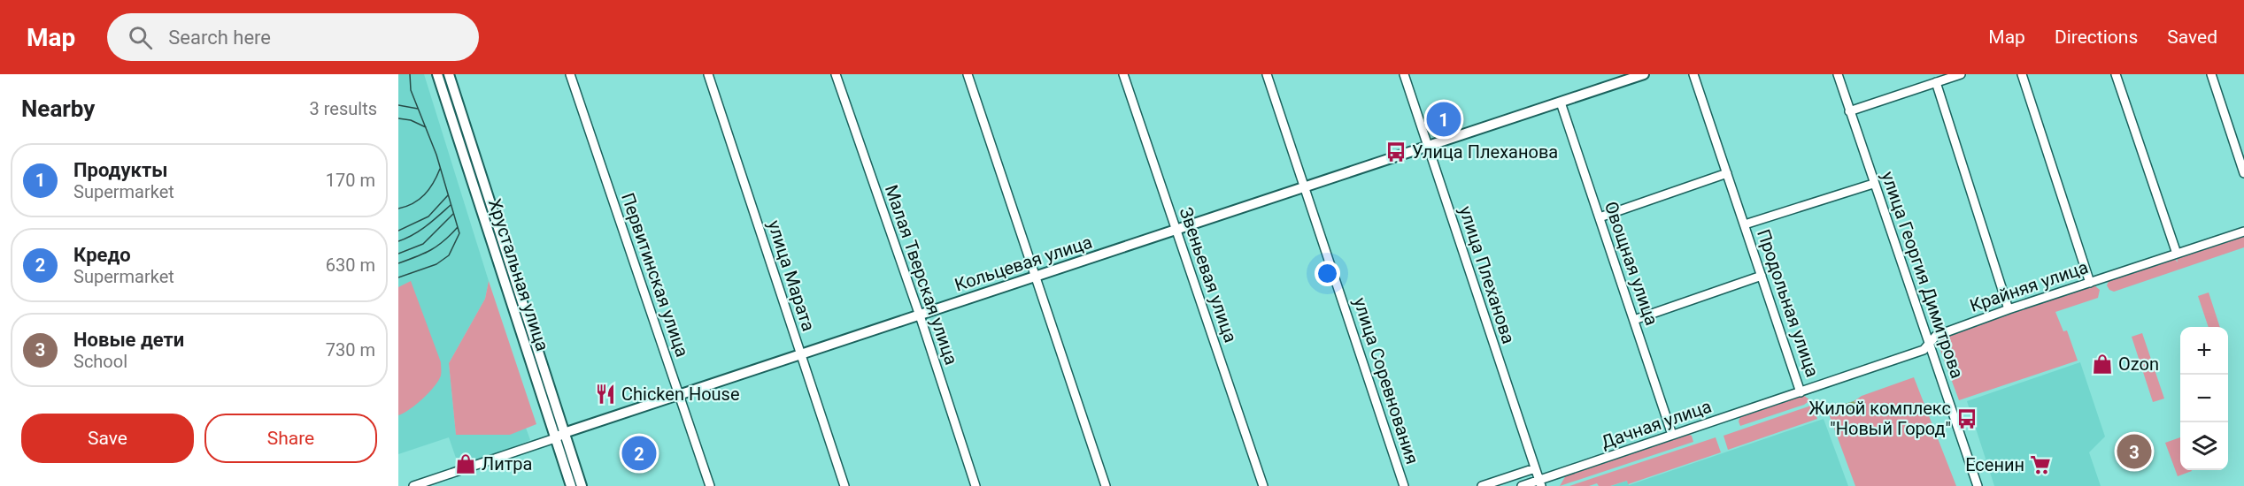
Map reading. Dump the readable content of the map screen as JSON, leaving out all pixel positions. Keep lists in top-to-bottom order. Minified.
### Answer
{"streets":{"main road":["Кольцевая улица","Хрустальная улица"],"street":["Овощная улица","Первитинская улица","Малая Тверская улица","Звеньевая улица","улица Плеханова","улица Георгия Димитрова","улица Марата","Крайняя улица","Продольная улица","улица Соревнования","Дачная улица"]},"crossings":[["Кольцевая улица","Овощная улица"],["Кольцевая улица","Хрустальная улица"],["Кольцевая улица","Первитинская улица"],["Кольцевая улица","Малая Тверская улица"],["Кольцевая улица","Звеньевая улица"],["Кольцевая улица","улица Плеханова"],["Кольцевая улица","улица Марата"],["Кольцевая улица","улица Соревнования"],["Овощная улица","Дачная улица"],["улица Плеханова","Дачная улица"],["улица Георгия Димитрова","Крайняя улица"],["улица Георгия Димитрова","Продольная улица"],["Крайняя улица","Продольная улица"],["Крайняя улица","Дачная улица"],["Продольная улица","Дачная улица"]],"places":{"bus stop":["Улица Плеханова","Жилой комплекс \"Новый Город\""],"shop":["Ozon","Литра"],"restaurant":["Chicken House"],"supermarket":["Есенин"]},"page":{"header":"Map","search":"Search here","nav":["Map","Directions","Saved"],"heading":["Nearby","3 results"],"pins":["1","3","2"],"list":[{"mark":"1","name":"Продукты","note":"Supermarket","value":"170 m"},{"mark":"2","name":"Кредо","note":"Supermarket","value":"630 m"},{"mark":"3","name":"Новые дети","note":"School","value":"730 m"}],"map_buttons":["+","−"],"buttons":["Save","Share"]}}
